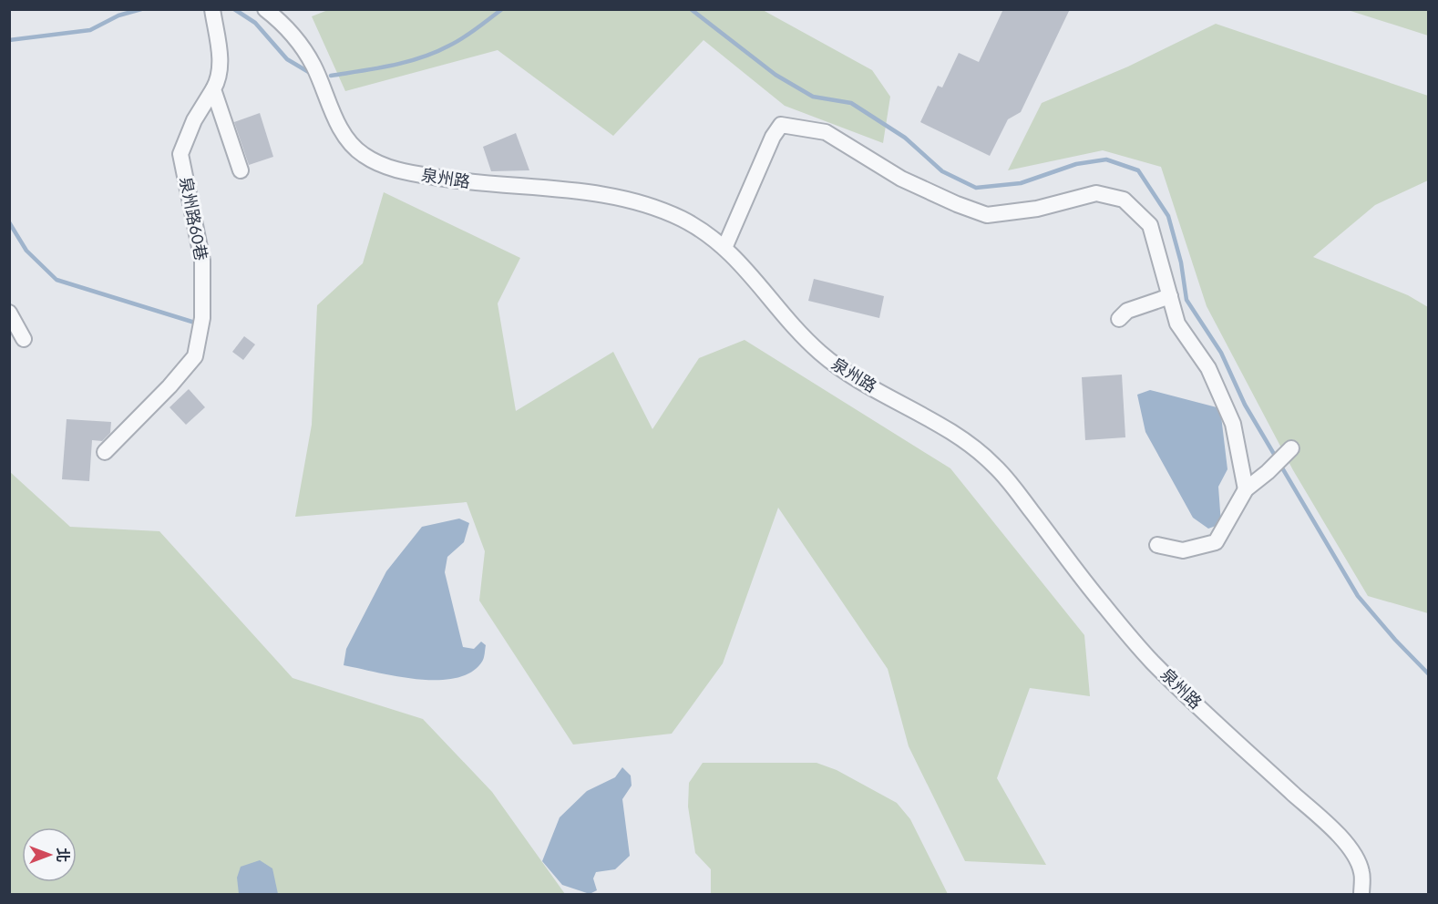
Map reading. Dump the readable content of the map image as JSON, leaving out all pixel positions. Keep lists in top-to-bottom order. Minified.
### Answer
{"streets":{"street":["泉州路","泉州路60巷"]},"north":"right"}
